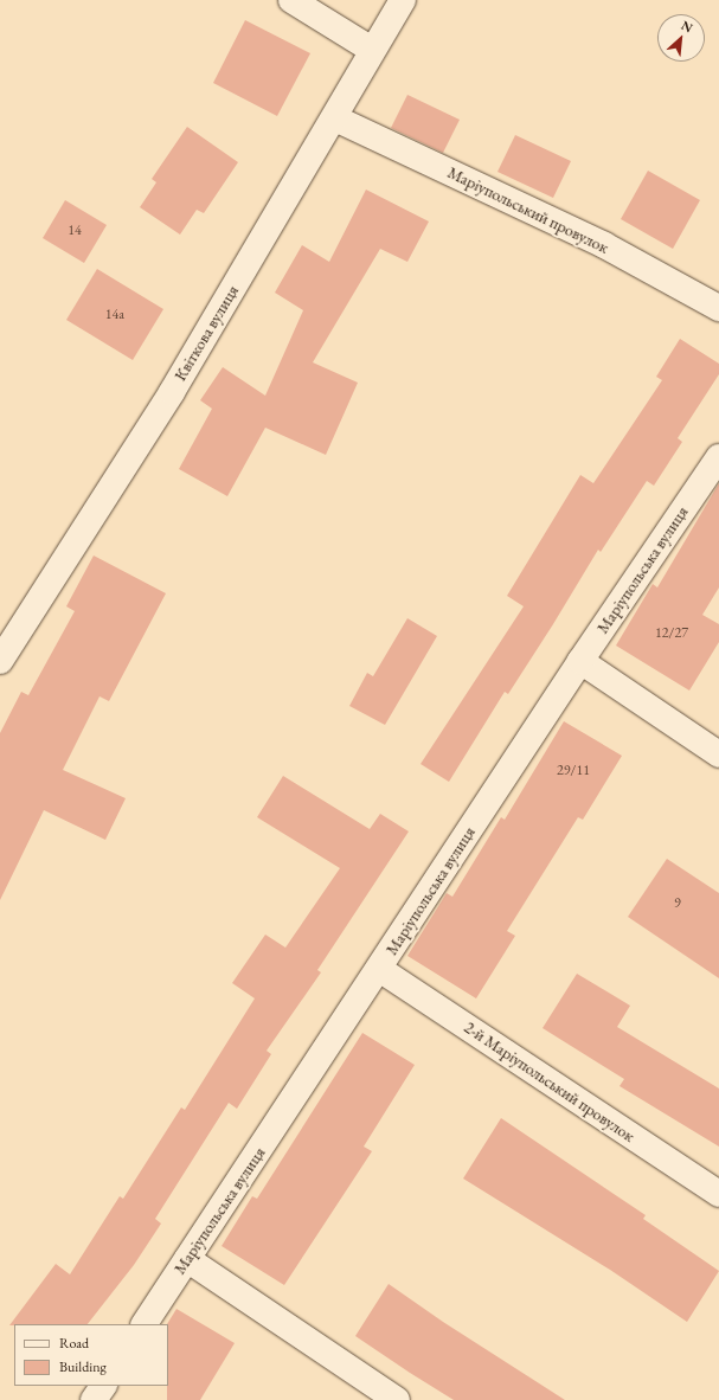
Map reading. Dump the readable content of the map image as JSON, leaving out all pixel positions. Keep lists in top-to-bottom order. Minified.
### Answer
{"streets":{"street":["Маріупольський провулок","Квіткова вулиця","Маріупольська вулиця","2-й Маріупольський провулок"]},"crossings":[["Маріупольський провулок","Квіткова вулиця"],["Маріупольська вулиця","2-й Маріупольський провулок"]],"house_numbers":["14","14а","12/27","29/11","9"],"legend":["Road","Building"],"north":"top right"}
